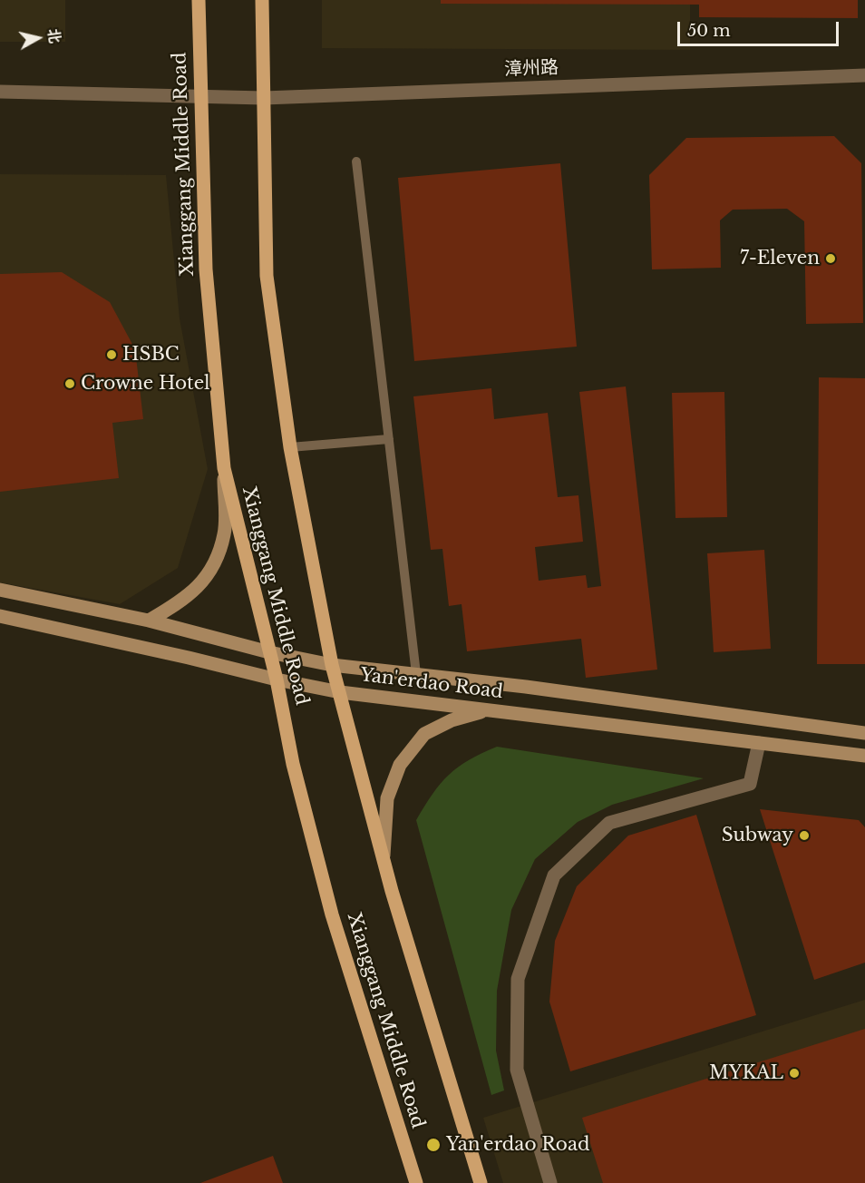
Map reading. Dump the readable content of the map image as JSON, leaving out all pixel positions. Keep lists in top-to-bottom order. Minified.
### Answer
{"streets":{"main road":["Xianggang Middle Road","Yan'erdao Road"],"street":["漳州路"]},"crossings":[["漳州路","Xianggang Middle Road"],["Xianggang Middle Road","Yan'erdao Road"]],"places":["7-Eleven","HSBC","Crowne Hotel","Subway","MYKAL","Yan'erdao Road"],"scale_bar":"50 m","north":"right"}
